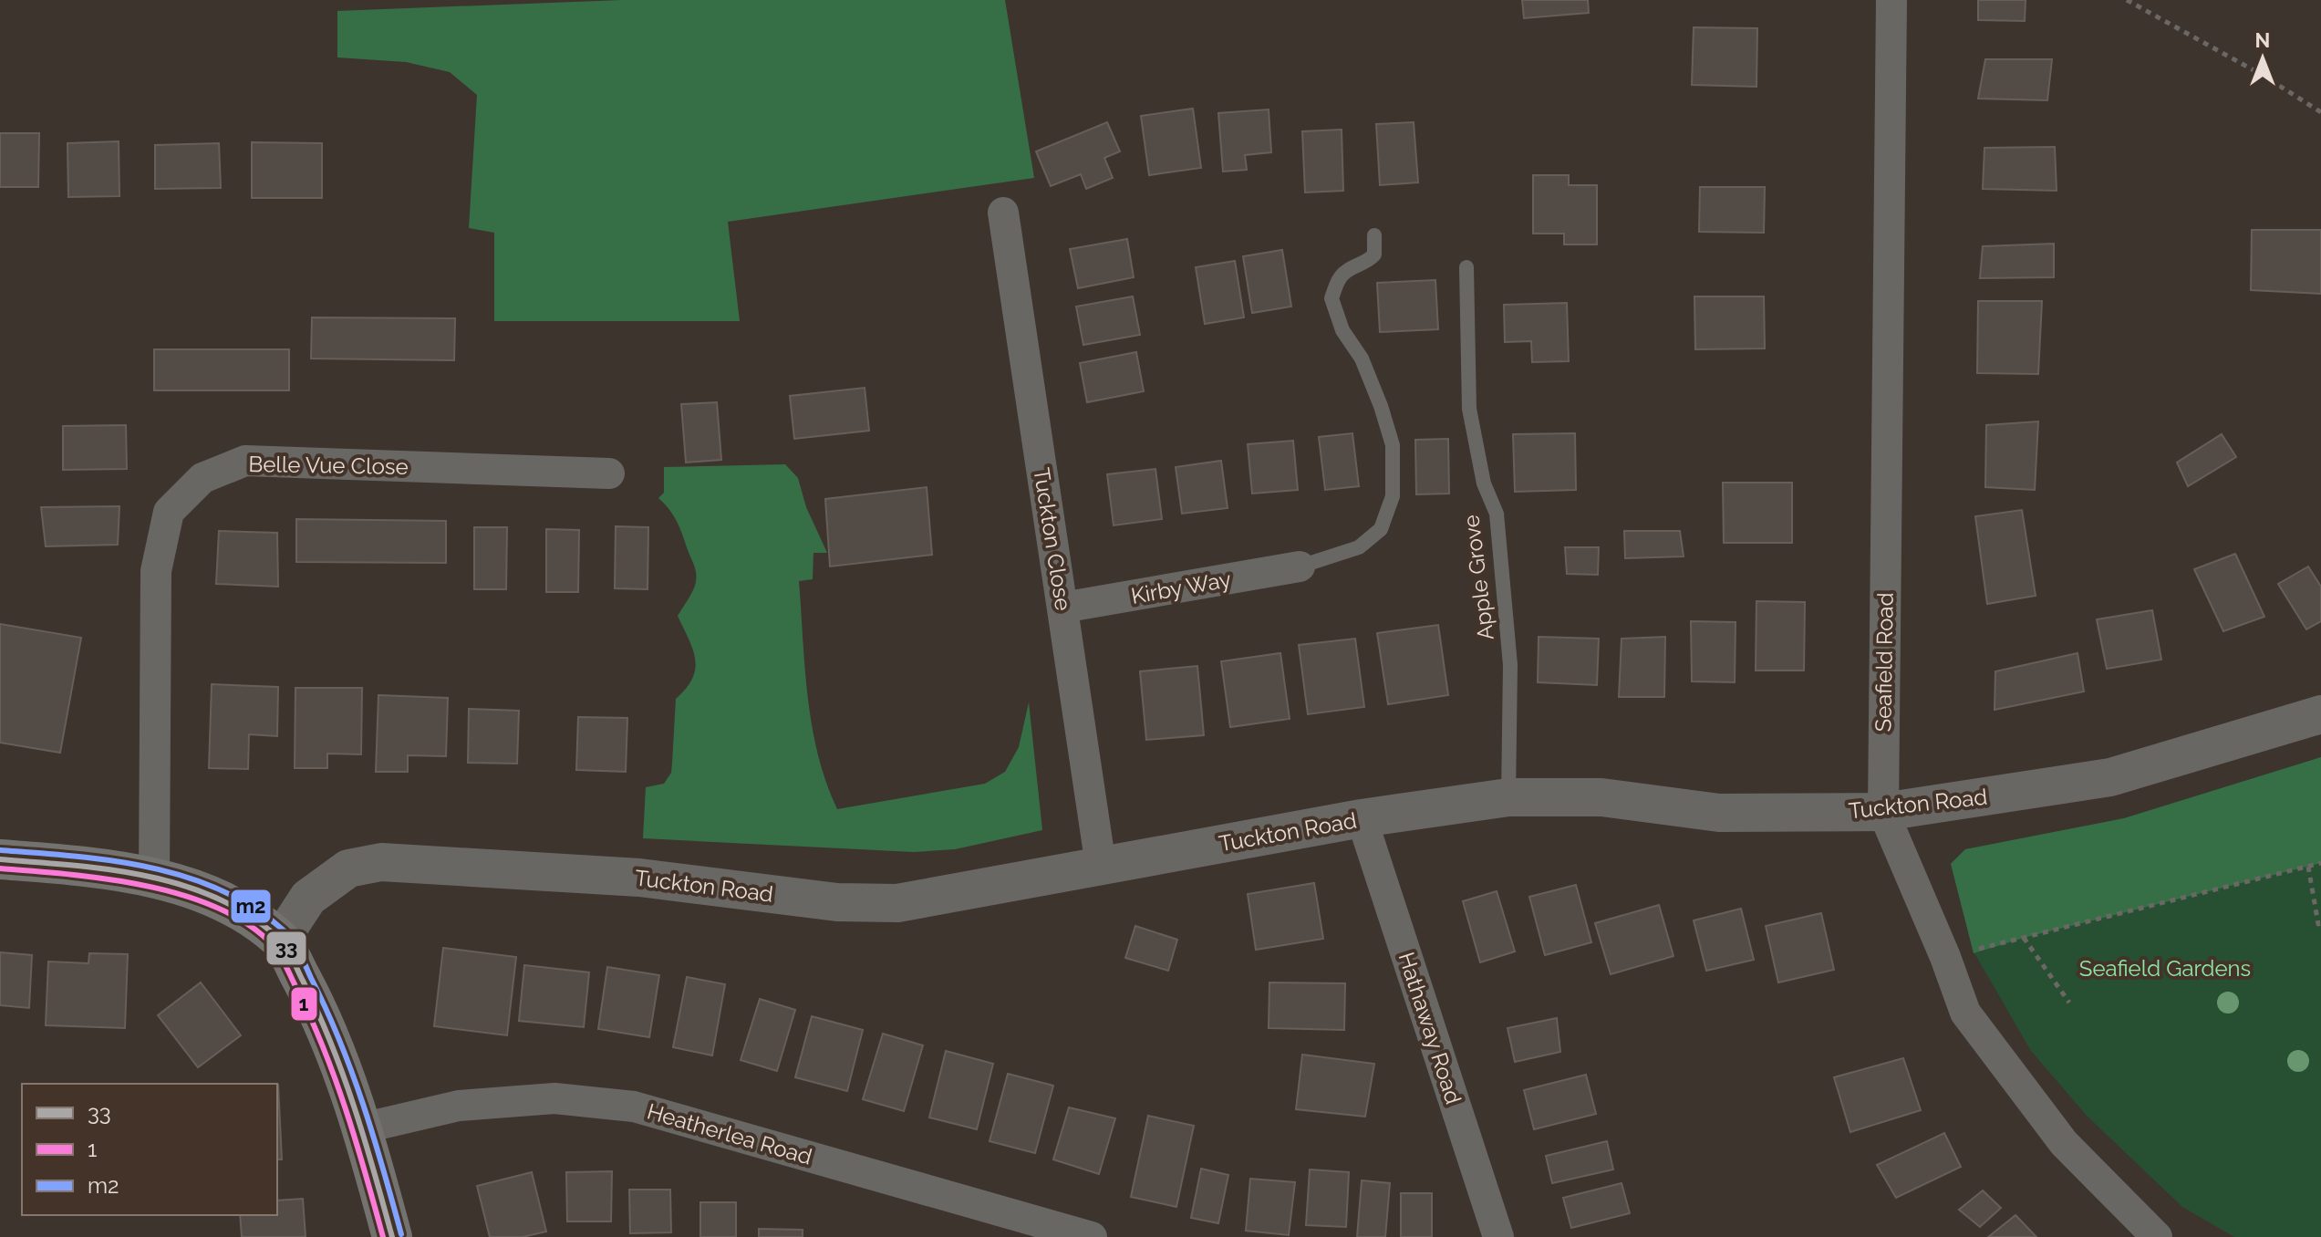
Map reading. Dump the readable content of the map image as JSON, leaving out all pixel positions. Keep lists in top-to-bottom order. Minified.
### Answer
{"streets":{"street":["Belle Vue Close","Tuckton Close","Kirby Way","Seafield Road","Tuckton Road","Hathaway Road","Heatherlea Road"],"lane":["Apple Grove"]},"crossings":[["Tuckton Close","Kirby Way"],["Tuckton Close","Tuckton Road"],["Apple Grove","Tuckton Road"],["Seafield Road","Tuckton Road"],["Tuckton Road","Hathaway Road"]],"parks":["Seafield Gardens"],"lines":["transit line m2","transit line 33","transit line 1"],"legend":["33","1","m2"],"north":"top"}
